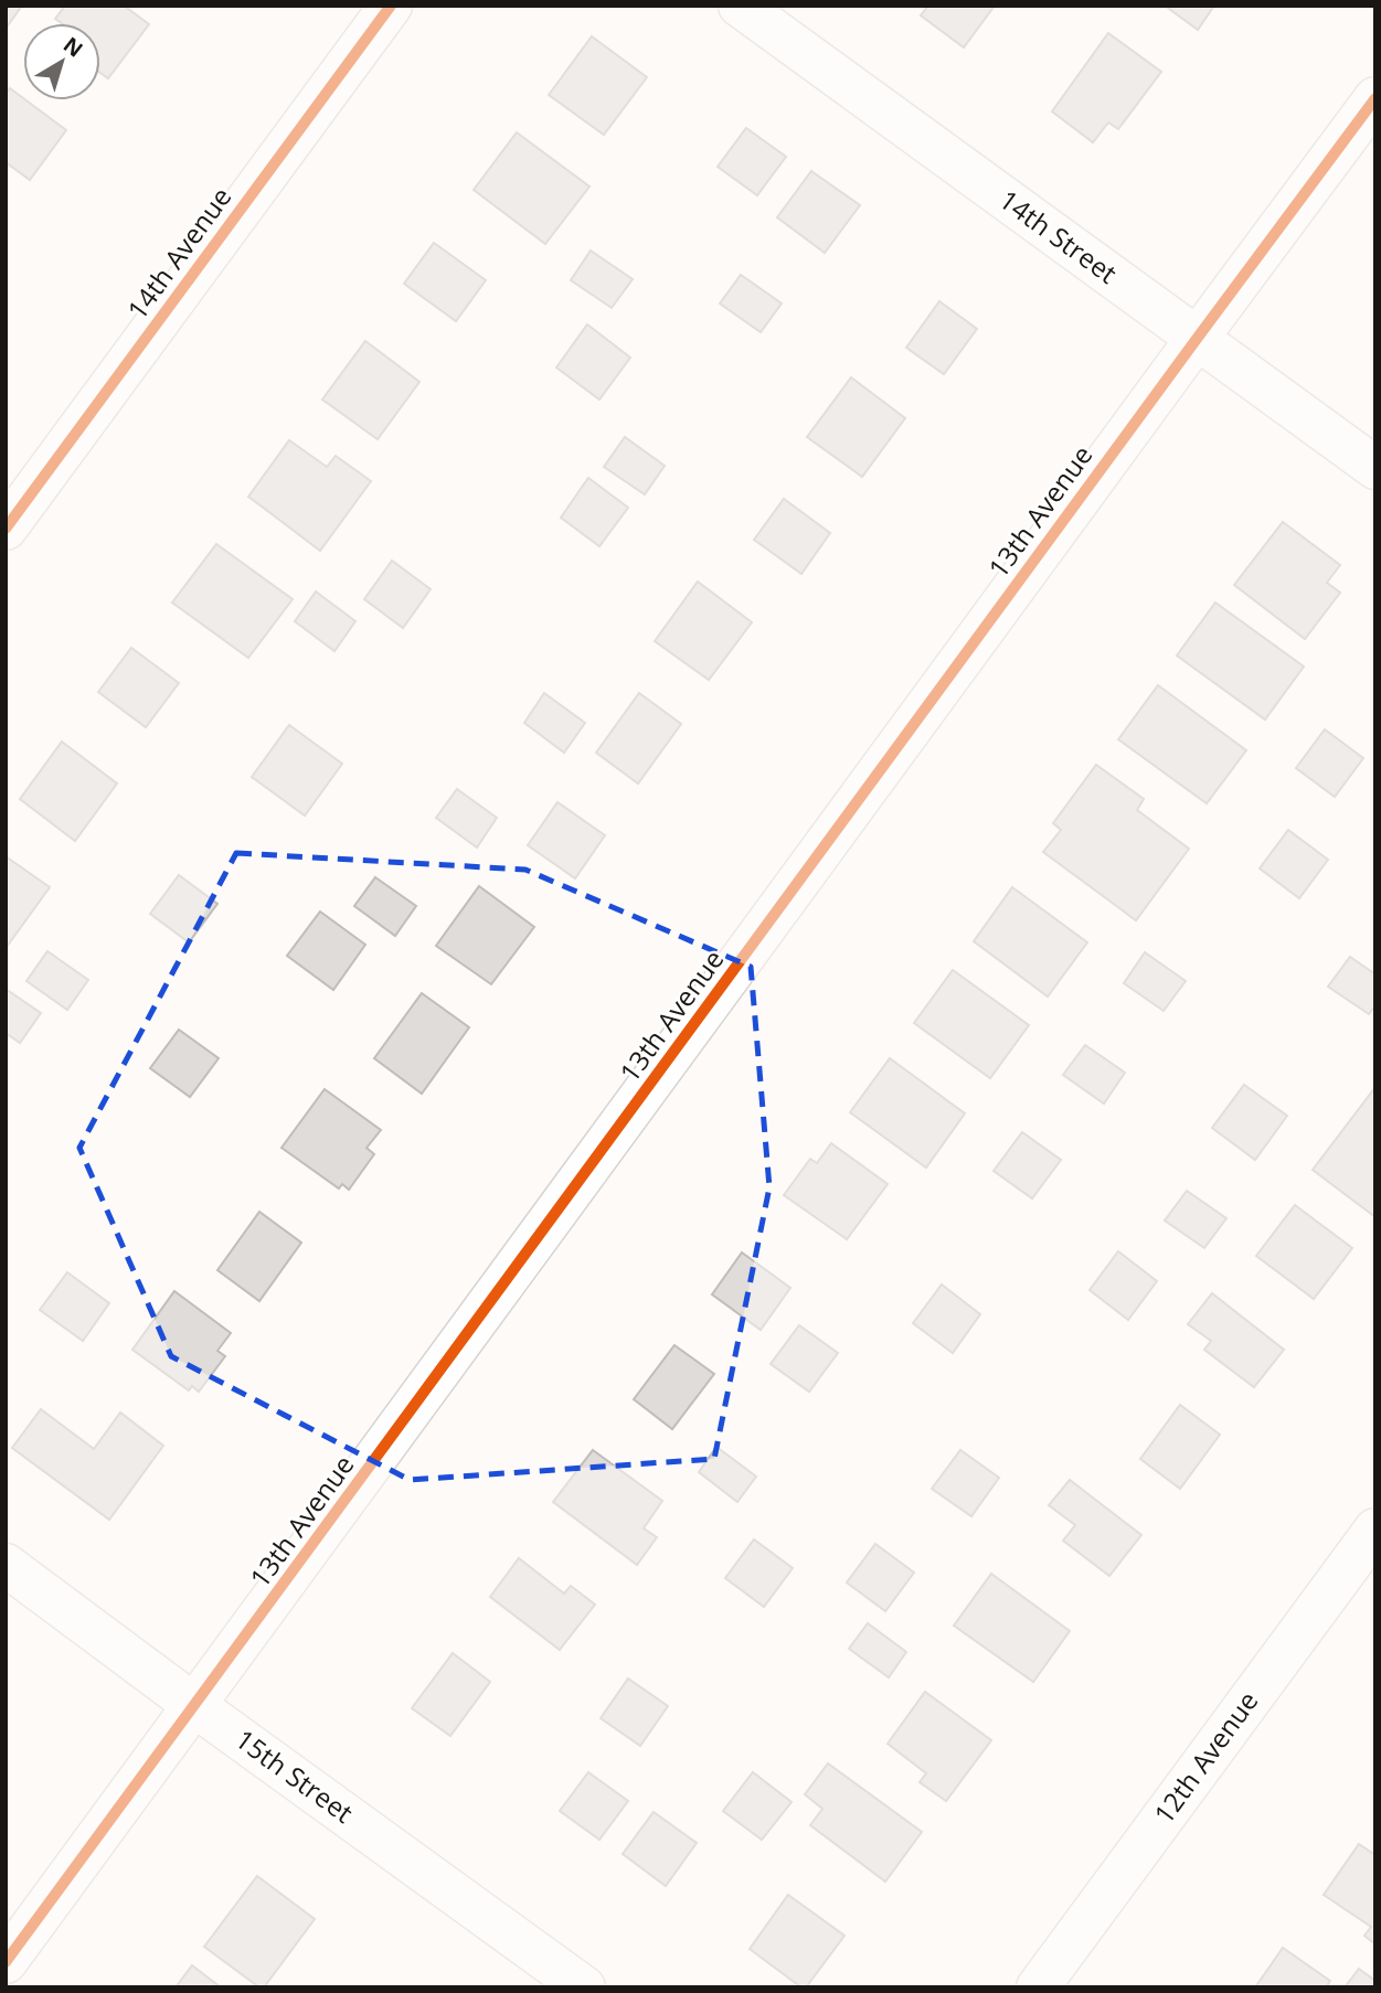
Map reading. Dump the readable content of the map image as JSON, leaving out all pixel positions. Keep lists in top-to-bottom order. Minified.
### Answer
{"streets":{"street":["14th Street","14th Avenue","13th Avenue","12th Avenue","15th Street"]},"crossings":[["14th Street","13th Avenue"],["13th Avenue","15th Street"]],"north":"top right"}
